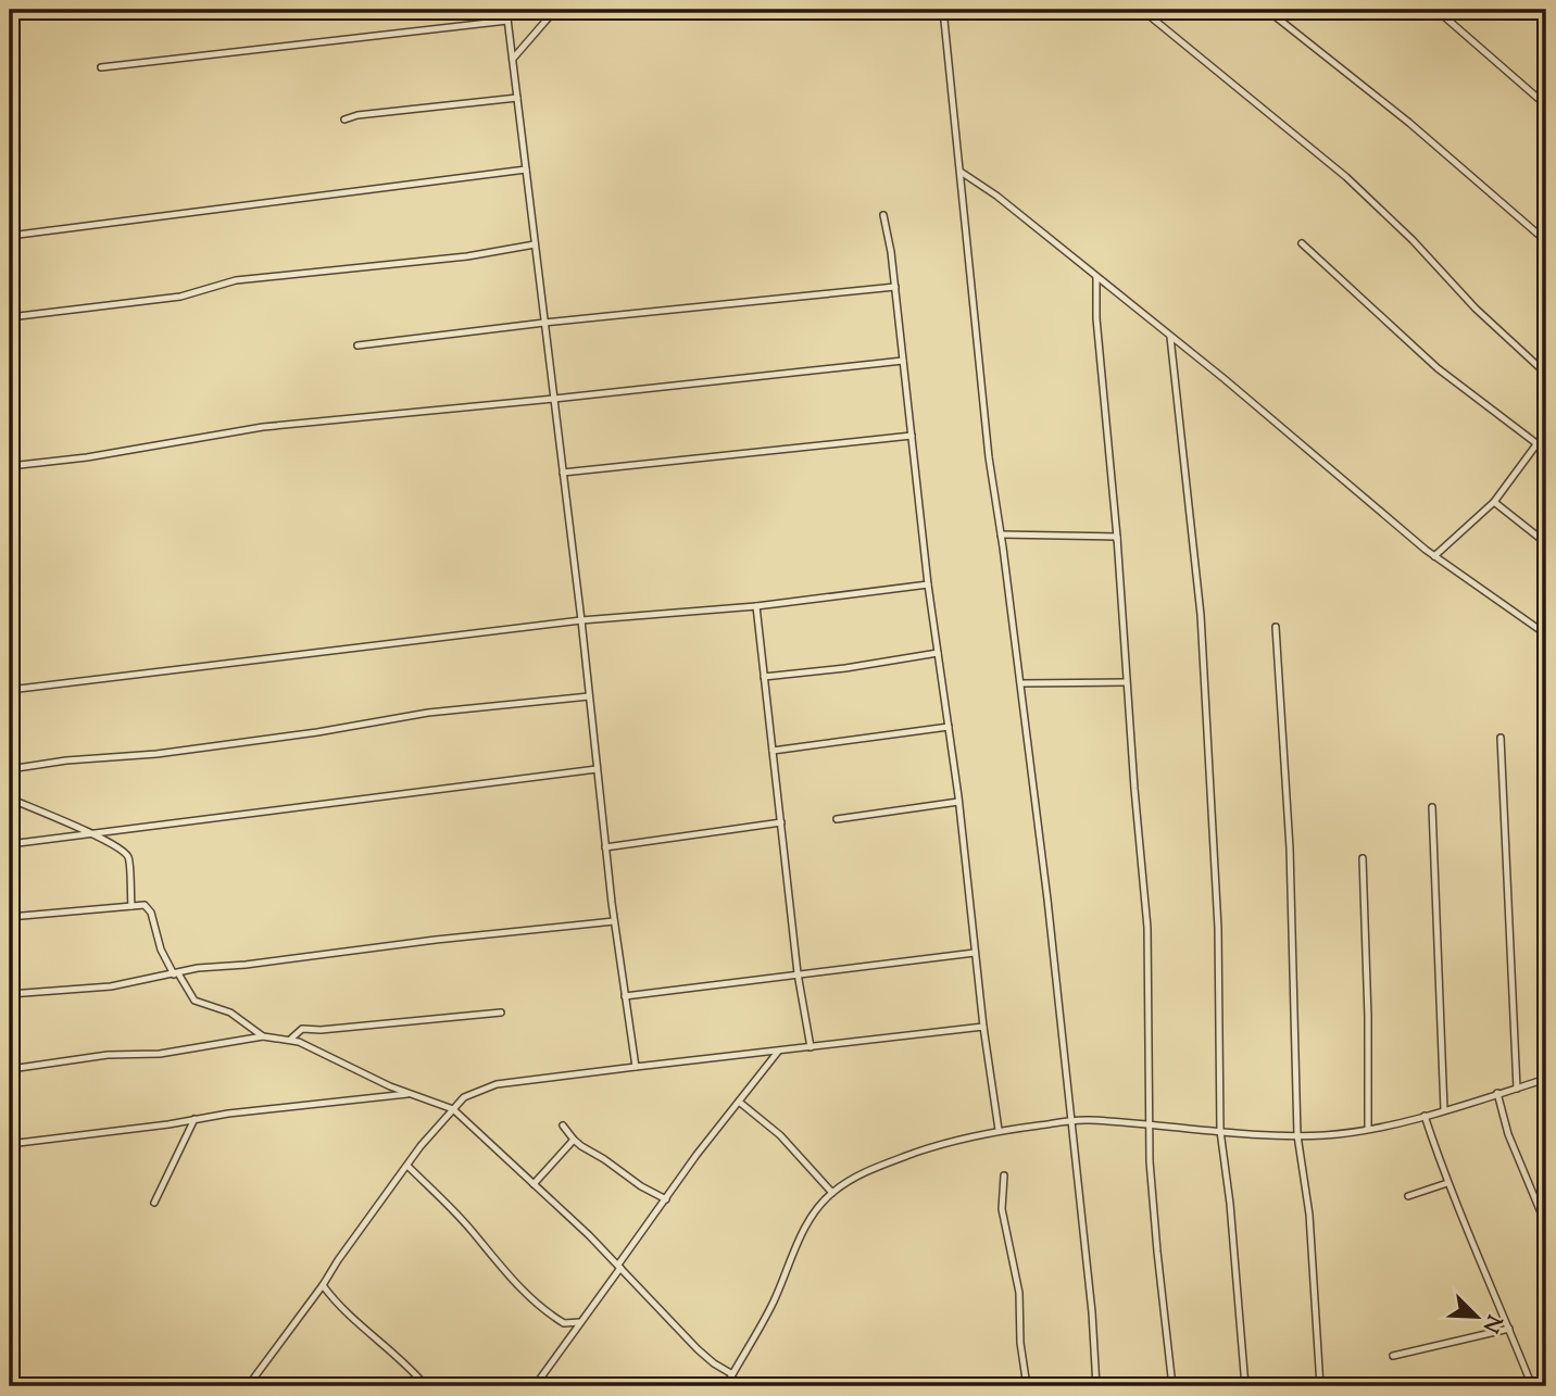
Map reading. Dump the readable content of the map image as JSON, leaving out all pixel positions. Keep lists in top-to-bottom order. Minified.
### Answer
{"north":"bottom right"}
